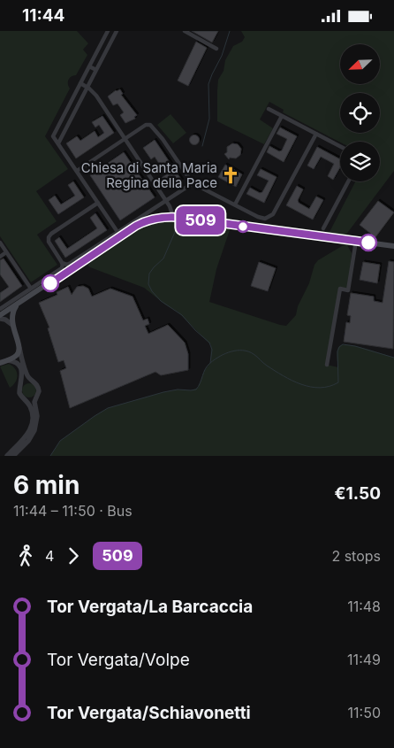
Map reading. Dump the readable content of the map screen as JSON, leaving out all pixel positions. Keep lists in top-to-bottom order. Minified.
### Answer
{"places":{"church":["Chiesa di Santa Maria Regina della Pace"]},"lines":["bus line 509"],"north":"bottom left","page":{"status":"11:44","on_map":"509","heading":["6 min","11:44 – 11:50 · Bus","€1.50"],"legs":["4","509","2 stops"],"list":[{"name":"Tor Vergata/La Barcaccia","value":"11:48"},{"name":"Tor Vergata/Volpe","value":"11:49"},{"name":"Tor Vergata/Schiavonetti","value":"11:50"}]}}
